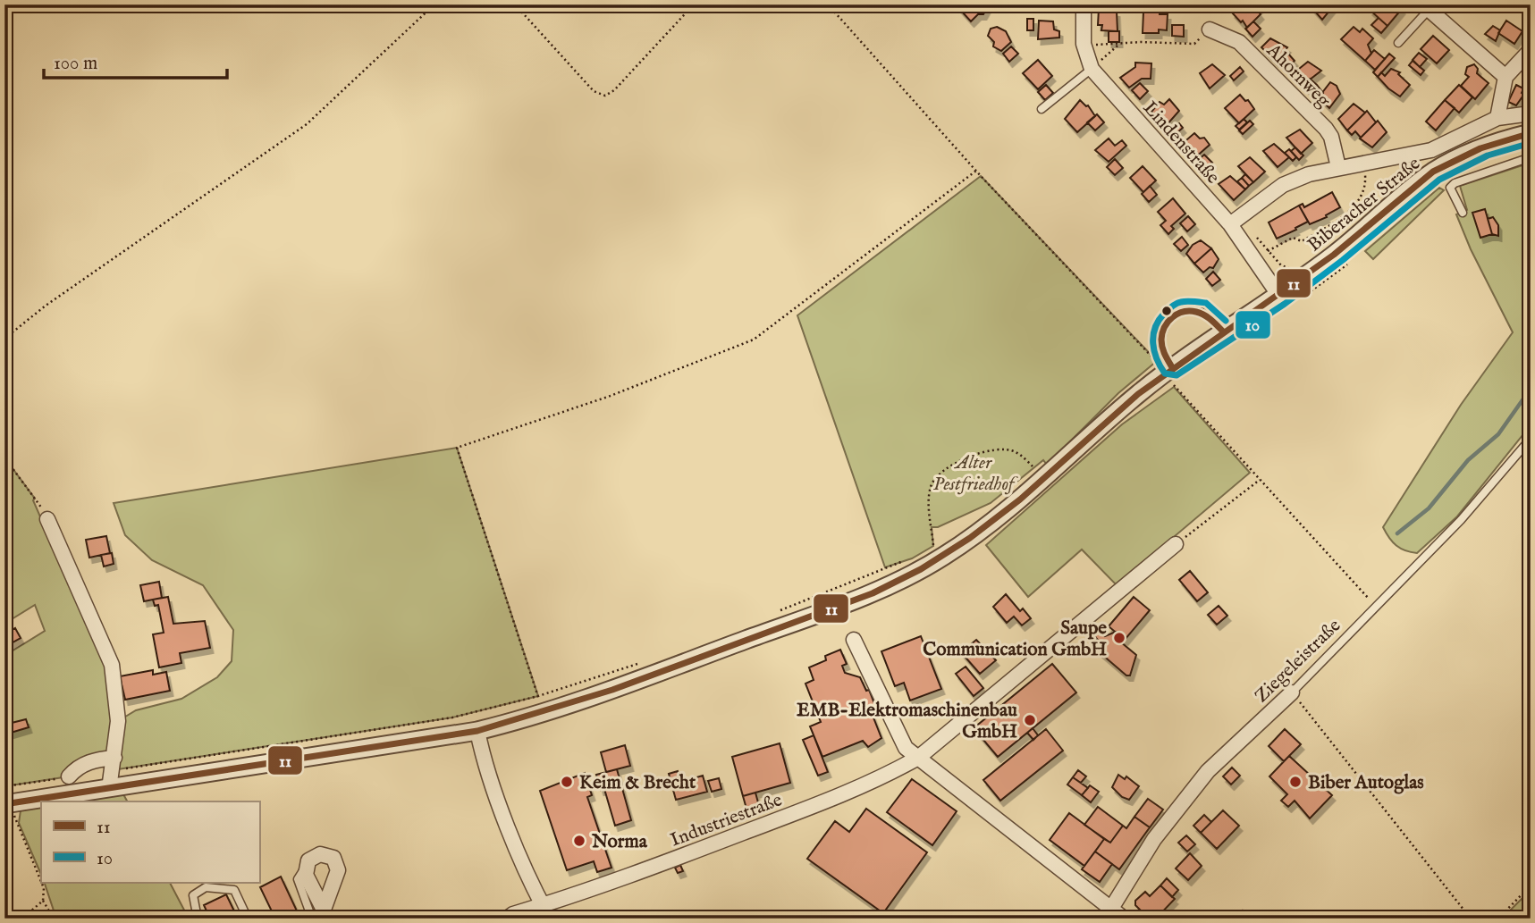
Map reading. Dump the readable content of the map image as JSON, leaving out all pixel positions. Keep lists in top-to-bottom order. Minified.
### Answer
{"streets":{"street":["Ahornweg","Lindenstraße","Biberacher Straße","Ziegeleistraße","Industriestraße"]},"crossings":[["Lindenstraße","Biberacher Straße"]],"parks":["Alter Pestfriedhof"],"places":["Saupe Communication GmbH","EMB-Elektromaschinenbau GmbH","Keim & Brecht","Biber Autoglas","Norma"],"lines":["transit line 11","transit line 10"],"legend":["11","10"],"scale_bar":"100 m"}
